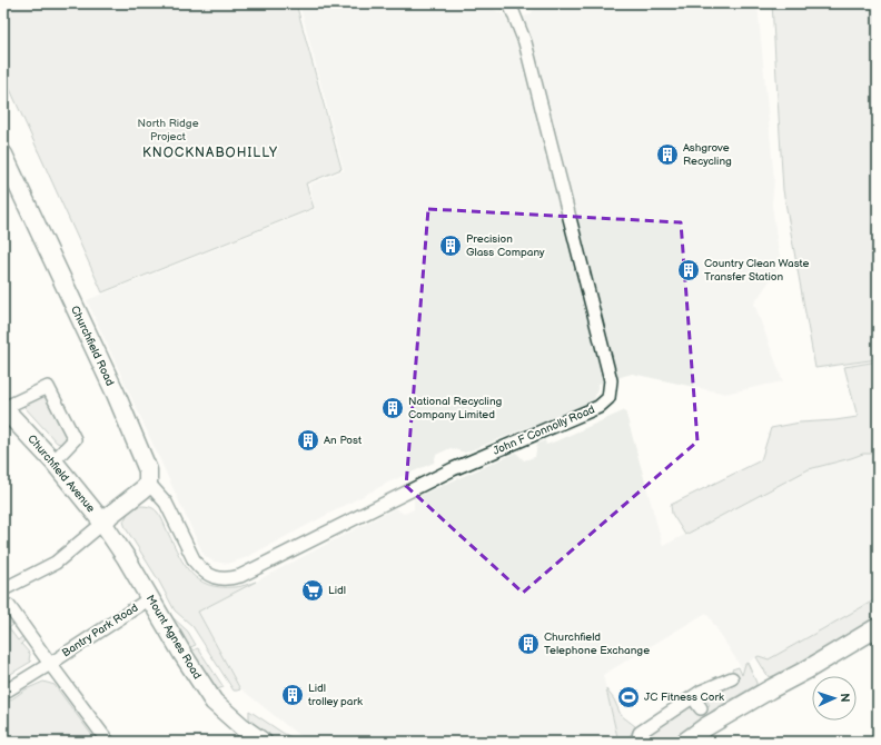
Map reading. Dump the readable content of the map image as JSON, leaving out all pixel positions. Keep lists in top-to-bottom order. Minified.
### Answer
{"streets":{"street":["Churchfield Road","John F Connolly Road","Churchfield Avenue","Bantry Park Road","Mount Agnes Road"]},"crossings":[["Churchfield Road","John F Connolly Road"],["Churchfield Avenue","Mount Agnes Road"],["Bantry Park Road","Mount Agnes Road"]],"districts":["KNOCKNABOHILLY"],"parks":["North Ridge Project"],"places":{"building":["Ashgrove Recycling","Precision Glass Company","Country Clean Waste Transfer Station","National Recycling Company Limited","An Post","Churchfield Telephone Exchange","Lidl trolley park"],"supermarket":["Lidl"],"sports":["JC Fitness Cork"]},"north":"right"}
